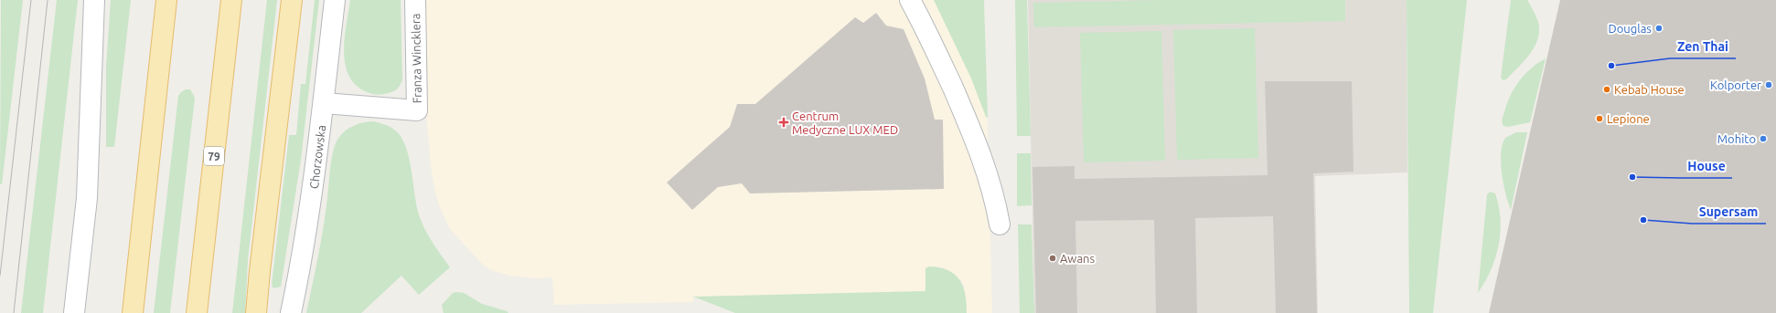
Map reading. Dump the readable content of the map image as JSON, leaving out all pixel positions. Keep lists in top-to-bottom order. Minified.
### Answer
{"streets":{"main road":["Franza Wincklera","79","Chorzowska"]},"crossings":[["Franza Wincklera","Chorzowska"]],"places":{"other":["Douglas","Zen Thai","Kolporter","Kebab House","Lepione","Mohito","House","Supersam","Awans"],"health":["Centrum Medyczne LUX MED"]}}
